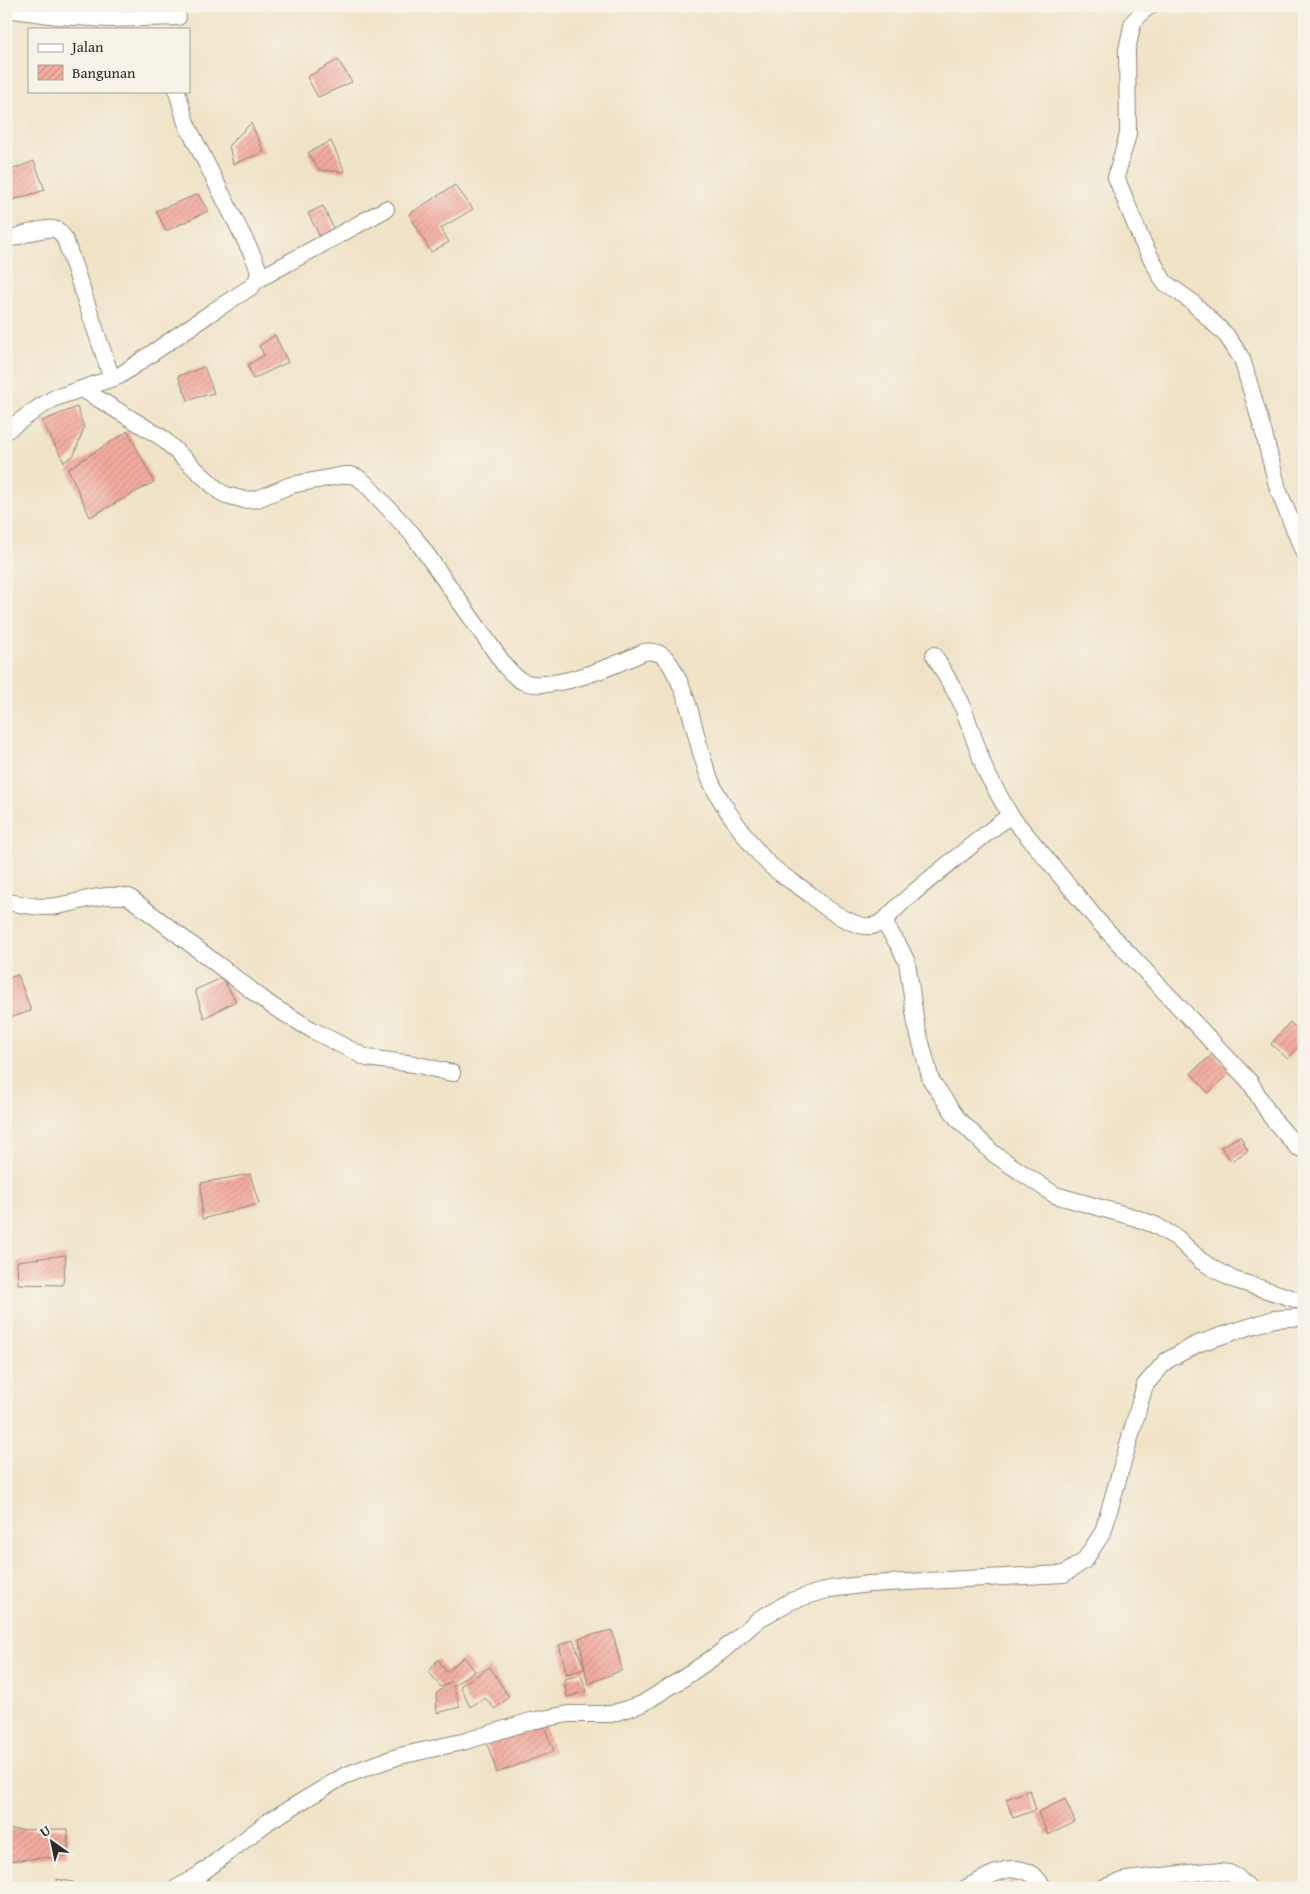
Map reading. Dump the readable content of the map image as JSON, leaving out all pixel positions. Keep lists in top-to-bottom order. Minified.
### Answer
{"legend":["Jalan","Bangunan"],"north":"top left"}
